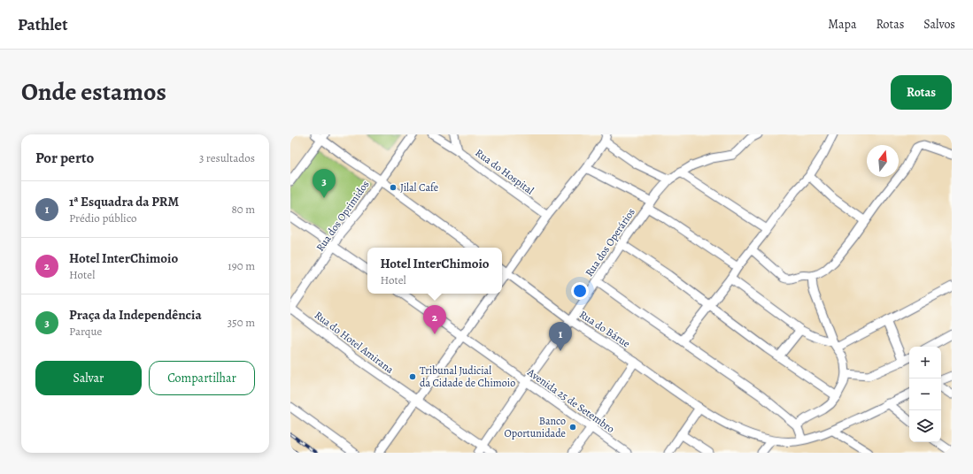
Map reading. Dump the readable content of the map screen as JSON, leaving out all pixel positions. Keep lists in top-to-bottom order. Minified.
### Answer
{"streets":{"street":["Rua do Hospital","Rua dos Oprimidos","Rua dos Operários","Rua do Bárue","Rua do Hotel Amirana","Avenida 25 de Setembro"]},"crossings":[["Rua dos Oprimidos","Rua do Hotel Amirana"],["Rua dos Operários","Rua do Bárue"],["Rua dos Operários","Rua do Hotel Amirana"],["Rua dos Operários","Avenida 25 de Setembro"]],"places":["Jilal Cafe","Tribunal Judicial da Cidade de Chimoio","Banco Oportunidade"],"north":"top","page":{"header":"Pathlet","nav":["Mapa","Rotas","Salvos"],"title":"Onde estamos","buttons":["Rotas",["Salvar","Compartilhar"]],"heading":["Por perto","3 resultados"],"pins":["3","2","1"],"list":[{"mark":"1","name":"1ª Esquadra da PRM","note":"Prédio público","value":"80 m"},{"mark":"2","name":"Hotel InterChimoio","note":"Hotel","value":"190 m"},{"mark":"3","name":"Praça da Independência","note":"Parque","value":"350 m"}],"popup":["Hotel InterChimoio","Hotel"],"map_buttons":["+","−"]}}
